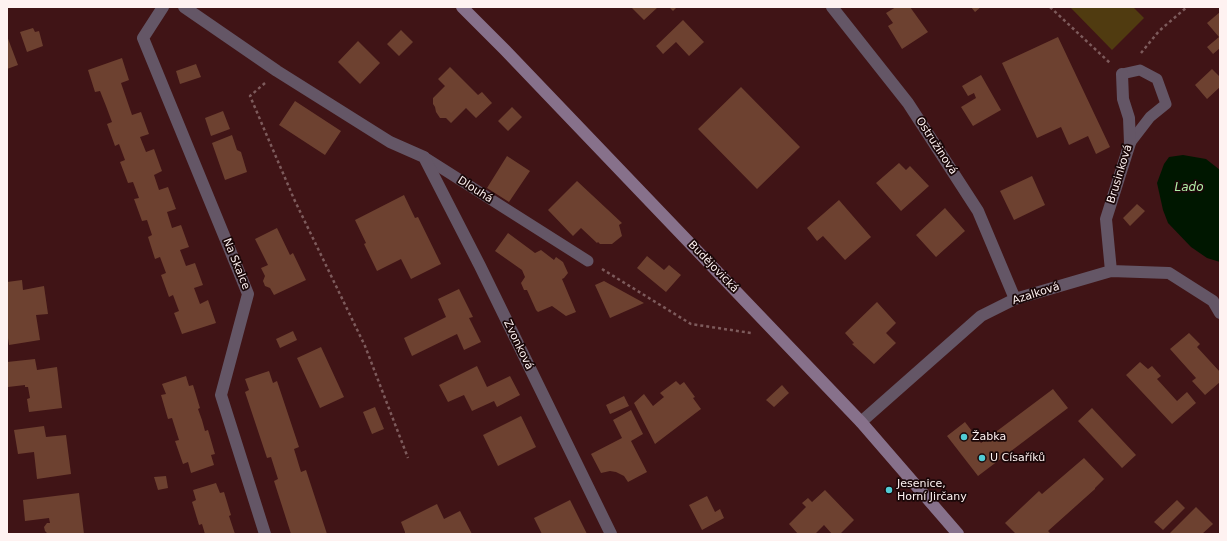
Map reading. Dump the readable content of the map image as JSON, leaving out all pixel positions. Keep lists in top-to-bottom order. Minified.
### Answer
{"streets":{"main road":["Budějovická"],"street":["Ostružinová","Brusinková","Dlouhá","Na Skalce","Azalková","Zvonková"]},"crossings":[["Ostružinová","Azalková"],["Brusinková","Azalková"],["Dlouhá","Zvonková"],["Budějovická","Azalková"]],"water":["Lado"],"places":["Žabka","U Císaříků","Jesenice, Horní Jirčany"]}
